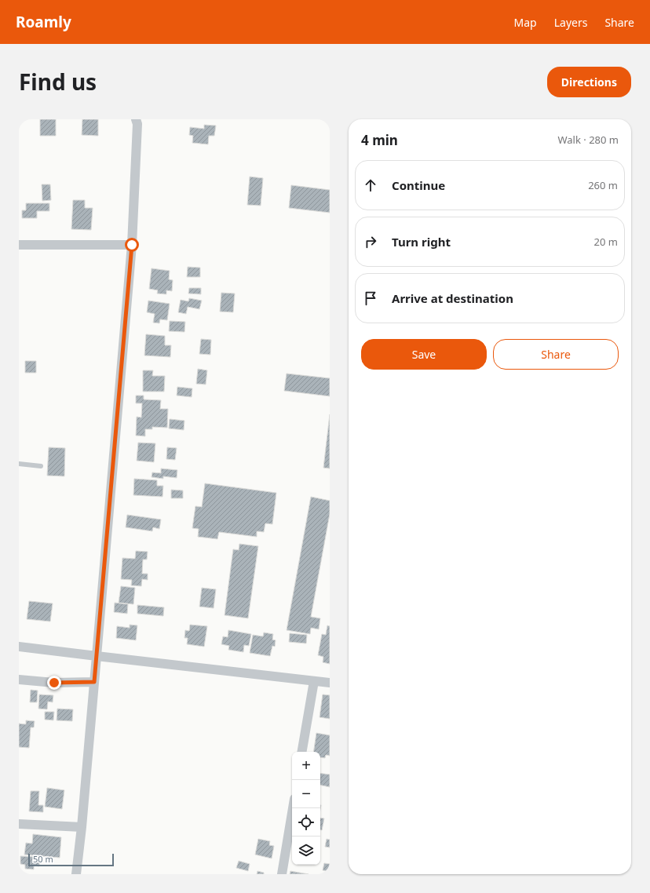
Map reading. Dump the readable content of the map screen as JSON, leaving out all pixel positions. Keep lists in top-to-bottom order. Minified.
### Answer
{"scale_bar":"50 m","page":{"header":"Roamly","nav":["Map","Layers","Share"],"title":"Find us","buttons":["Directions",["Save","Share"]],"heading":["4 min","Walk · 280 m"],"list":[["Continue","260 m"],["Turn right","20 m"],"Arrive at destination"],"map_buttons":["+","−"],"scale":"50 m"}}
